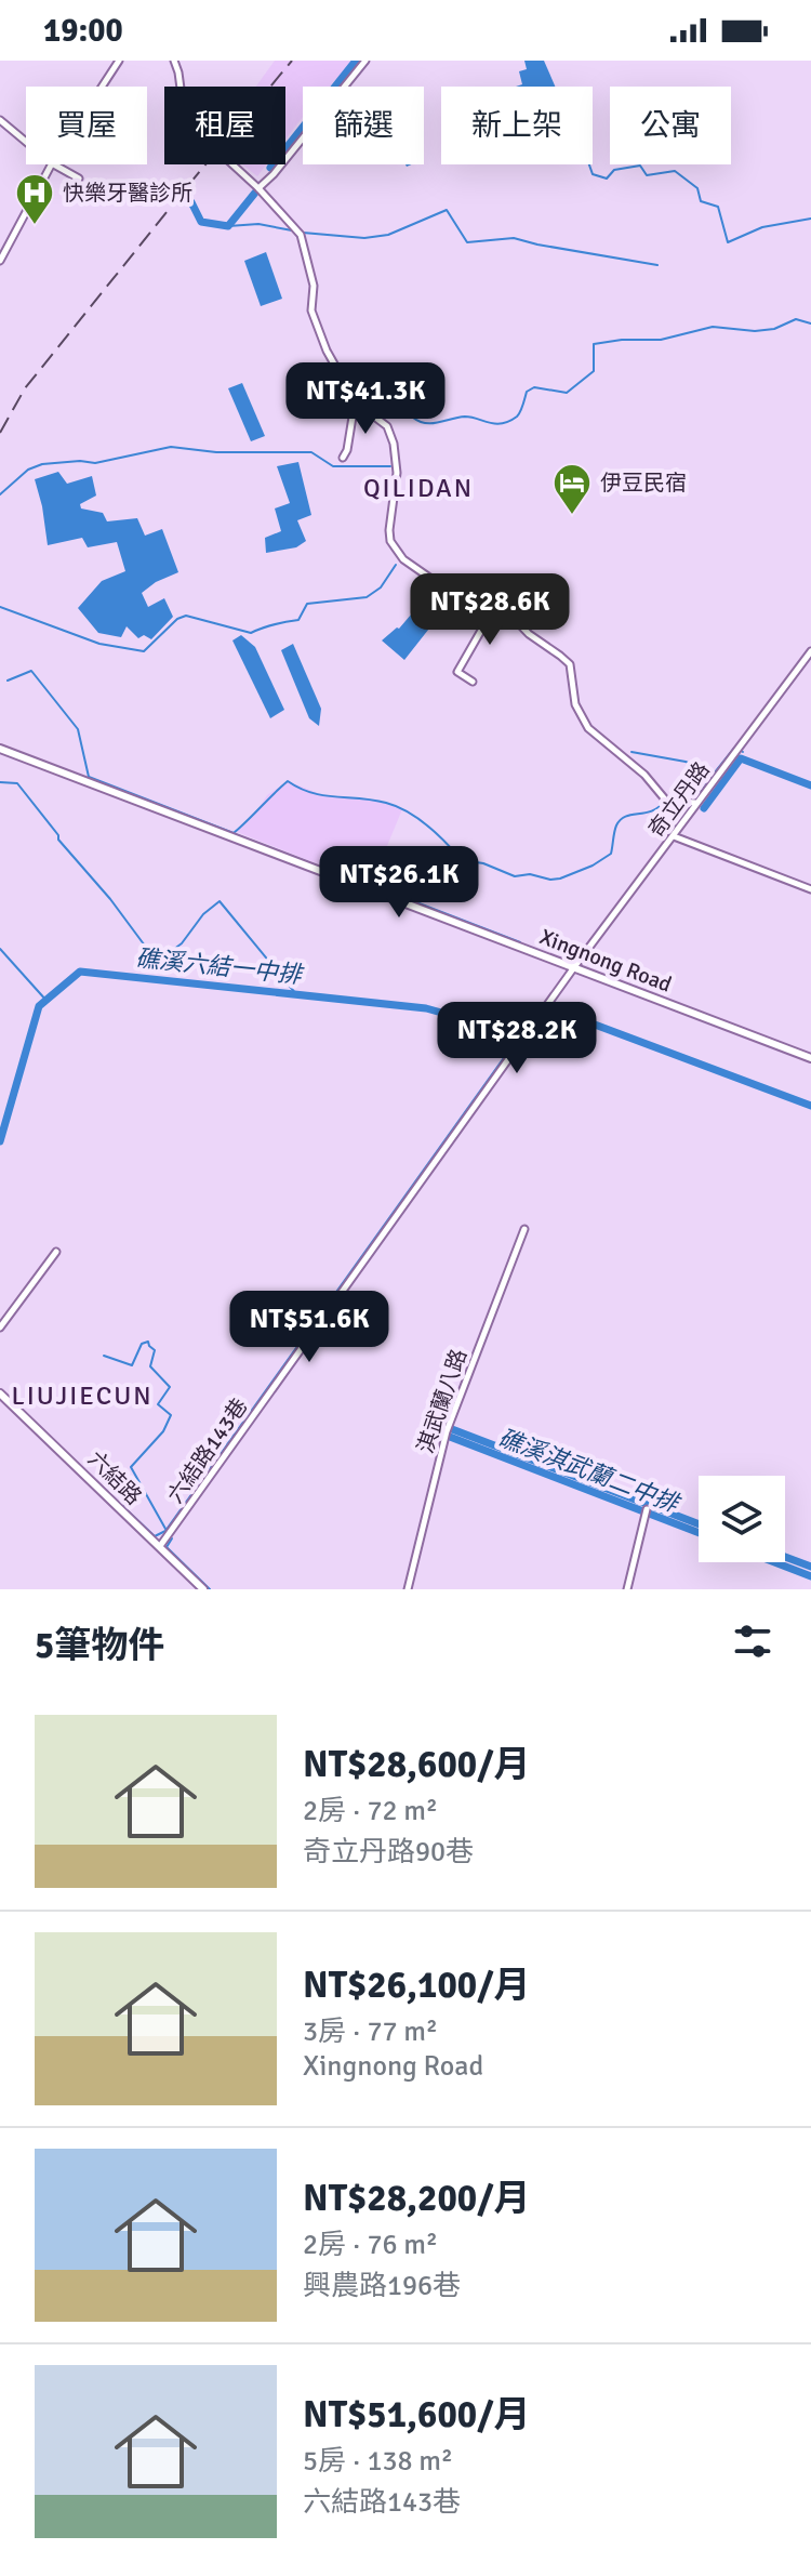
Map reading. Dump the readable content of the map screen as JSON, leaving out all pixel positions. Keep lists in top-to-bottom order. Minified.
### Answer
{"streets":{"street":["奇立丹路","Xingnong Road","淇武蘭八路","六結路143巷","六結路"]},"crossings":[["奇立丹路","Xingnong Road"],["奇立丹路","六結路143巷"],["六結路143巷","六結路"]],"districts":["QILIDAN","LIUJIECUN"],"water":["礁溪六結一中排","礁溪淇武蘭二中排"],"places":{"hospital":["快樂牙醫診所"],"hotel":["伊豆民宿"]},"page":{"status":"19:00","chip":["買屋","租屋","篩選","新上架","公寓"],"price":["NT$41.3K","NT$28.6K","NT$26.1K","NT$28.2K","NT$51.6K"],"heading":"5筆物件","list":[{"name":"NT$28,600/月","note":"2房 · 72 m² · 奇立丹路90巷"},{"name":"NT$26,100/月","note":"3房 · 77 m² · Xingnong Road"},{"name":"NT$28,200/月","note":"2房 · 76 m² · 興農路196巷"},{"name":"NT$51,600/月","note":"5房 · 138 m² · 六結路143巷"}]}}
